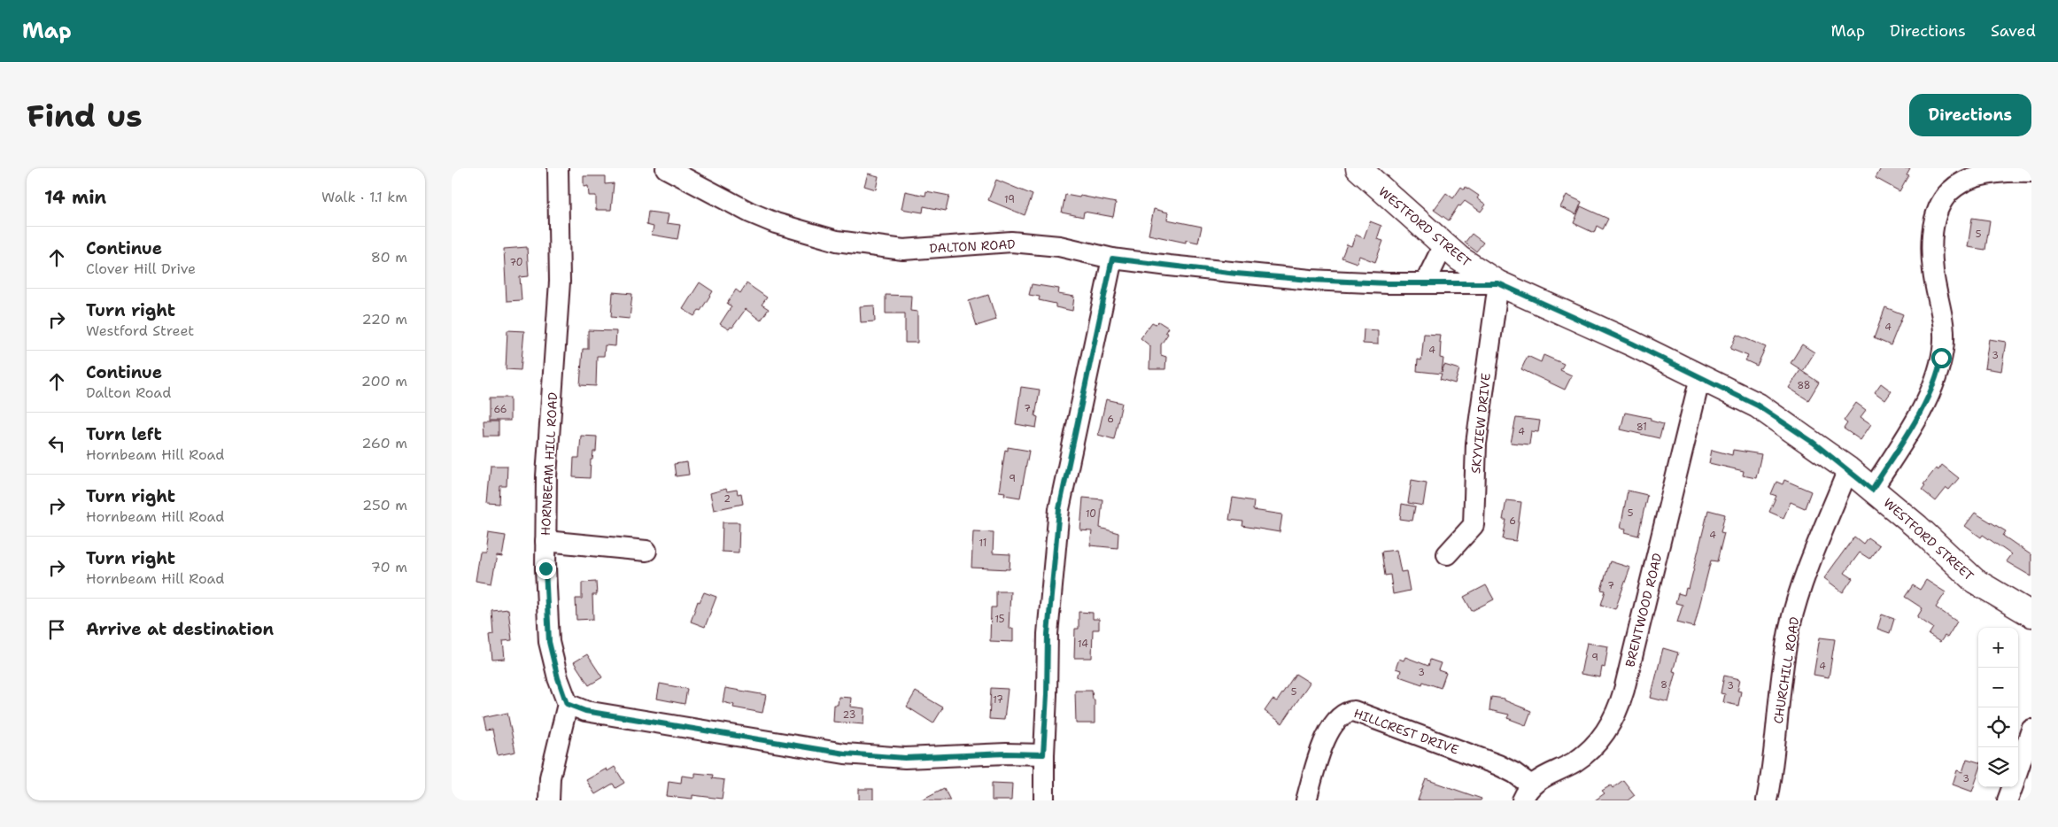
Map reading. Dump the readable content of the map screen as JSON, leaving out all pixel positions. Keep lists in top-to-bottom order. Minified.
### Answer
{"streets":{"main road":["WESTFORD STREET"],"street":["DALTON ROAD","SKYVIEW DRIVE","HORNBEAM HILL ROAD","BRENTWOOD ROAD","CHURCHILL ROAD","HILLCREST DRIVE"]},"crossings":[["WESTFORD STREET","DALTON ROAD"],["WESTFORD STREET","SKYVIEW DRIVE"],["WESTFORD STREET","BRENTWOOD ROAD"],["WESTFORD STREET","CHURCHILL ROAD"],["DALTON ROAD","SKYVIEW DRIVE"],["BRENTWOOD ROAD","HILLCREST DRIVE"]],"house_numbers":["19","5","70","4","4","3","88","7","66","6","81","4","9","2","5","10","6","4","11","7","15","14","9","4","3","8","3","5","17","23","3"],"page":{"header":"Map","nav":["Map","Directions","Saved"],"buttons":"Directions","title":"Find us","heading":["14 min","Walk · 1.1 km"],"list":[["Continue","Clover Hill Drive","80 m"],["Turn right","Westford Street","220 m"],["Continue","Dalton Road","200 m"],["Turn left","Hornbeam Hill Road","260 m"],["Turn right","Hornbeam Hill Road","250 m"],["Turn right","Hornbeam Hill Road","70 m"],"Arrive at destination"],"map_buttons":["+","−"]}}
